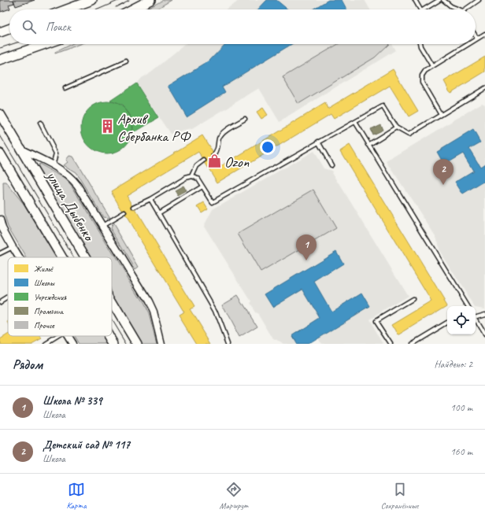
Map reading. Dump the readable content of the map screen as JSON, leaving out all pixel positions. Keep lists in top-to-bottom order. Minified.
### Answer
{"streets":{"main road":["улица Дыбенко"]},"places":{"building":["Архив Сбербанка РФ"],"shop":["Ozon"]},"legend":["Жильё","Школы","Учреждения","Промзона","Прочее"],"page":{"search":"Поиск","pins":["2","1"],"heading":["Рядом","Найдено: 2"],"list":[{"mark":"1","name":"Школа № 339","note":"Школа","value":"100 m"},{"mark":"2","name":"Детский сад № 117","note":"Школа","value":"160 m"}],"nav":["Карта","Маршрут","Сохранённые"]}}
